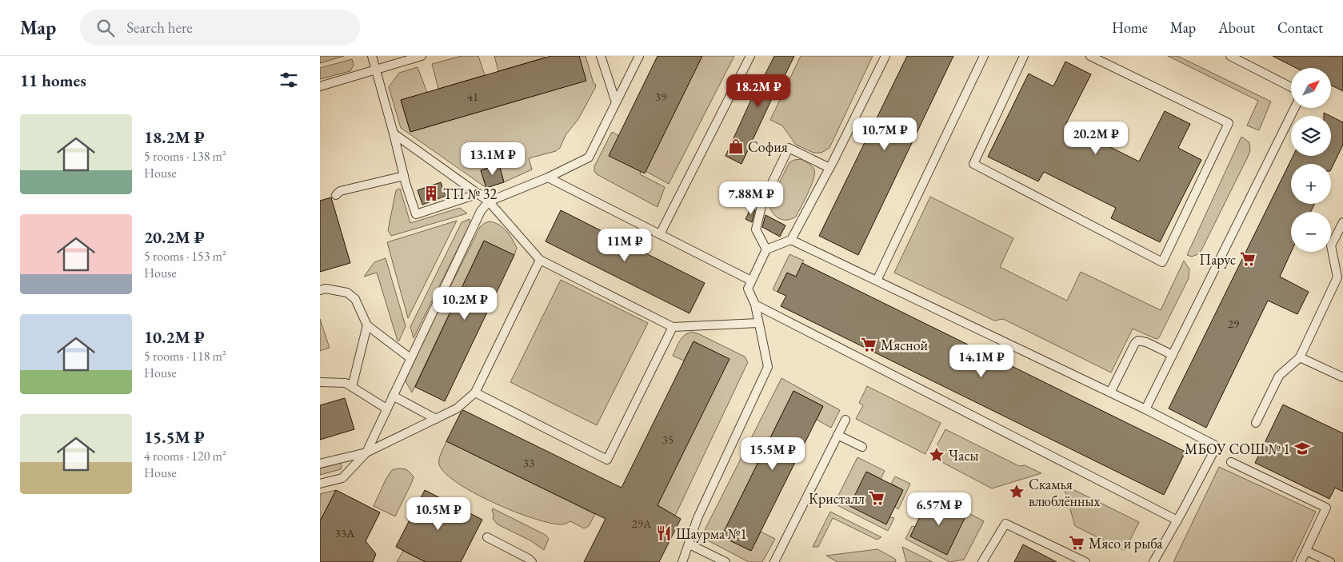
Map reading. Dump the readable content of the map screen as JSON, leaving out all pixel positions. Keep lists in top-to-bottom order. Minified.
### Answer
{"places":{"shop":["София"],"building":["ТП № 32"],"supermarket":["Парус","Мясной","Кристалл","Мясо и рыба"],"school or university":["МБОУ СОШ № 1"],"place":["Часы","Скамья влюблённых"],"restaurant":["Шаурма №1"]},"house_numbers":["41","39","29","35","33","29А","33А"],"north":"top right","page":{"header":"Map","search":"Search here","nav":["Home","Map","About","Contact"],"heading":"11 homes","map_buttons":["+","−"],"price":["18.2M ₽","10.7M ₽","20.2M ₽","13.1M ₽","7.88M ₽","11M ₽","10.2M ₽","14.1M ₽","15.5M ₽","6.57M ₽","10.5M ₽"],"list":[{"name":"18.2M ₽","note":"5 rooms · 138 m² · House"},{"name":"20.2M ₽","note":"5 rooms · 153 m² · House"},{"name":"10.2M ₽","note":"5 rooms · 118 m² · House"},{"name":"15.5M ₽","note":"4 rooms · 120 m² · House"}]}}
